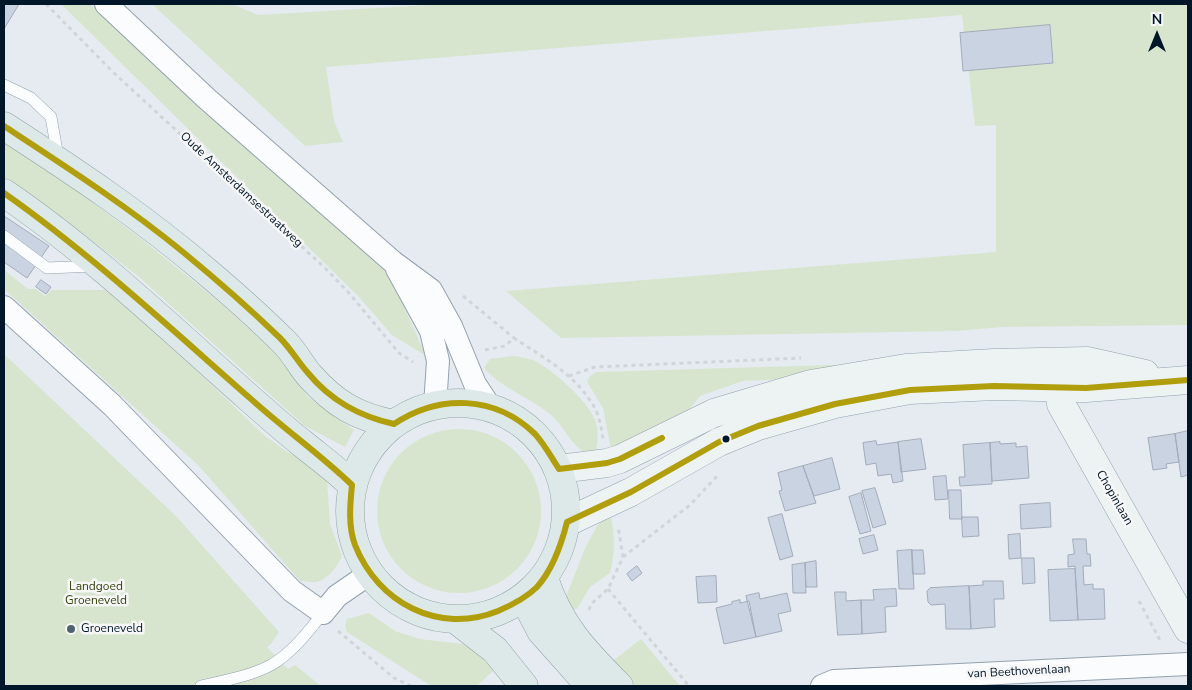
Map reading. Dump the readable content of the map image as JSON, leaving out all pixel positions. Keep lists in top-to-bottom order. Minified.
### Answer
{"streets":{"main road":["Chopinlaan"],"street":["van Beethovenlaan"],"path":["Oude Amsterdamsestraatweg"]},"parks":["Landgoed Groeneveld"],"places":["Groeneveld"],"north":"top"}
